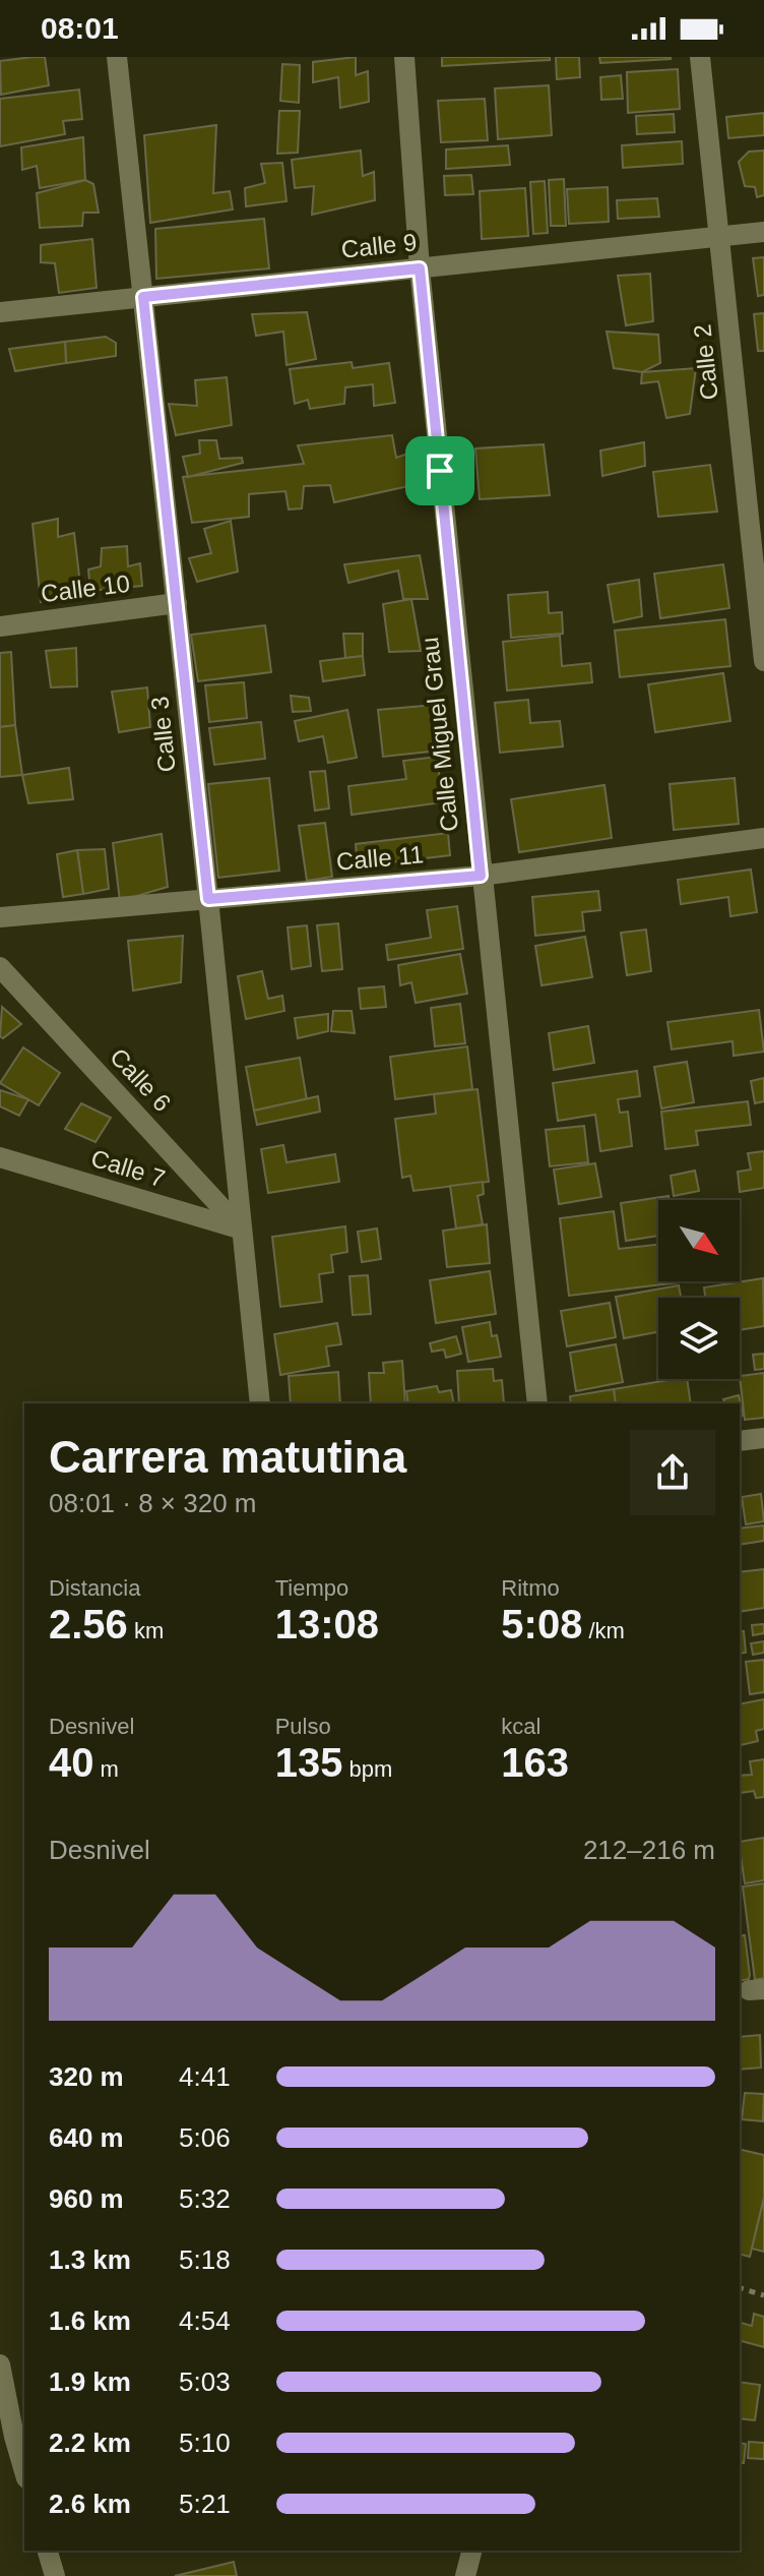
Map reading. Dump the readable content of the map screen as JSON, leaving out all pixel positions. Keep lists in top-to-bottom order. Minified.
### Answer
{"streets":{"street":["Calle 9","Calle 2","Calle 10","Calle 3","Calle Miguel Grau","Calle 11","Calle 6","Calle 7"]},"crossings":[["Calle 9","Calle 2"],["Calle 9","Calle 3"],["Calle 9","Calle Miguel Grau"],["Calle 10","Calle 3"],["Calle 3","Calle 11"],["Calle 3","Calle 6"],["Calle 3","Calle 7"],["Calle Miguel Grau","Calle 11"],["Calle 6","Calle 7"]],"north":"bottom right","page":{"status":"08:01","heading":["Carrera matutina","08:01 · 8 × 320 m"],"stats":[["Distancia","2.56 km"],["Tiempo","13:08"],["Ritmo","5:08 /km"],["Desnivel","40 m"],["Pulso","135 bpm"],["kcal","163"]],"chart":["Desnivel","212–216 m"],"list":[{"name":"320 m","note":"4:41"},{"name":"640 m","note":"5:06"},{"name":"960 m","note":"5:32"},{"name":"1.3 km","note":"5:18"},{"name":"1.6 km","note":"4:54"},{"name":"1.9 km","note":"5:03"},{"name":"2.2 km","note":"5:10"},{"name":"2.6 km","note":"5:21"}]}}
